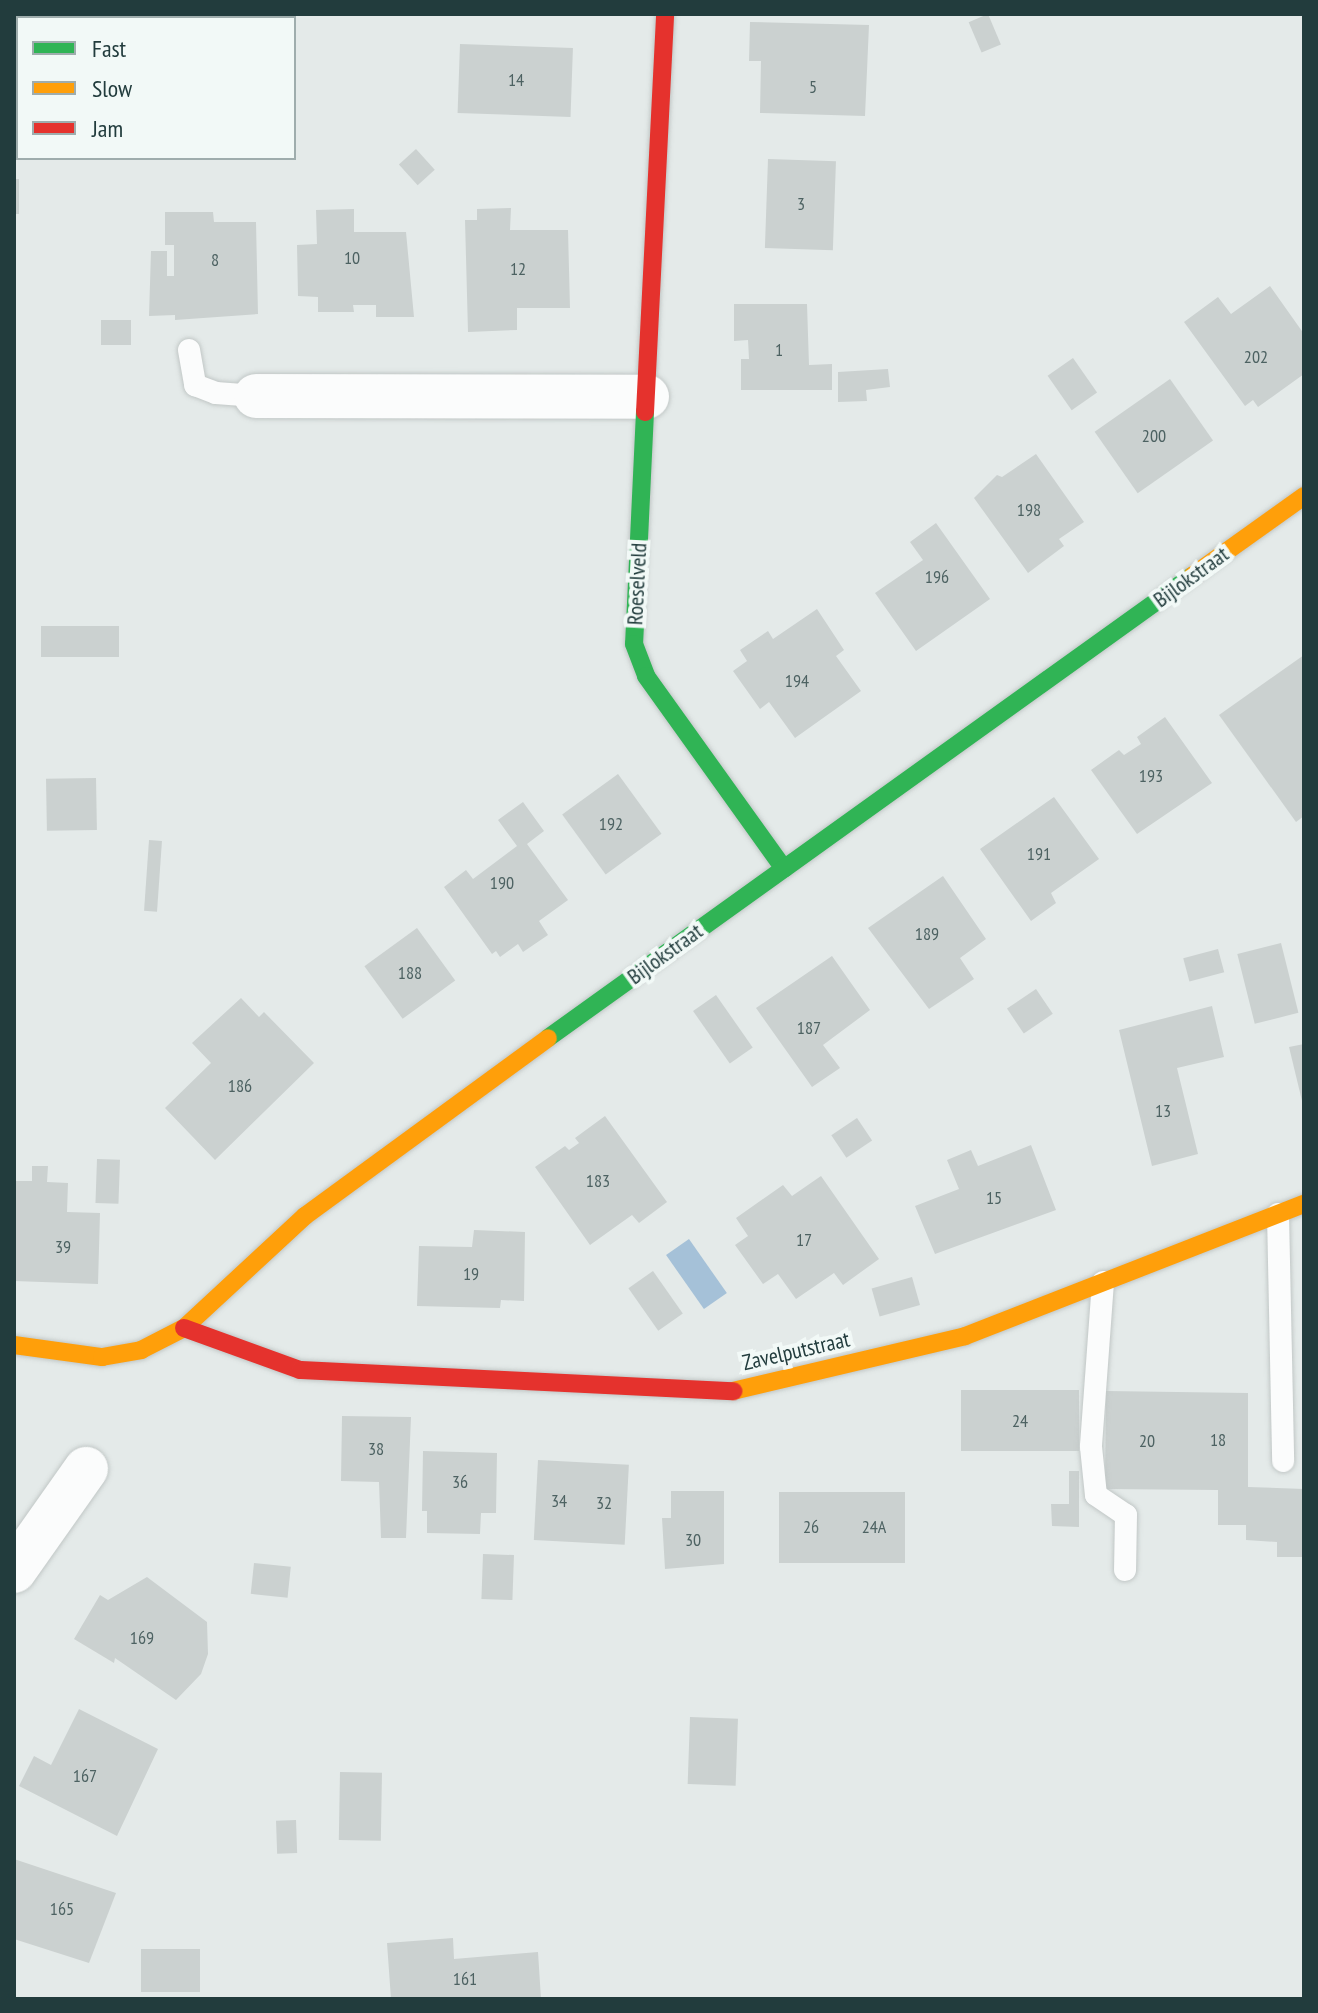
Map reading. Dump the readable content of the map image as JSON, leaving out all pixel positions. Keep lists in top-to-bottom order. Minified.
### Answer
{"streets":{"street":["Bijlokstraat","Roeselveld","Zavelputstraat"]},"crossings":[["Bijlokstraat","Roeselveld"],["Bijlokstraat","Zavelputstraat"]],"house_numbers":["14","5","3","10","8","12","1","202","200","198","196","194","193","192","191","190","189","188","187","186","13","183","15","17","39","19","24","18","20","38","36","34","32","26","24A","30","169","167","165","161"],"legend":["Fast","Slow","Jam"]}
